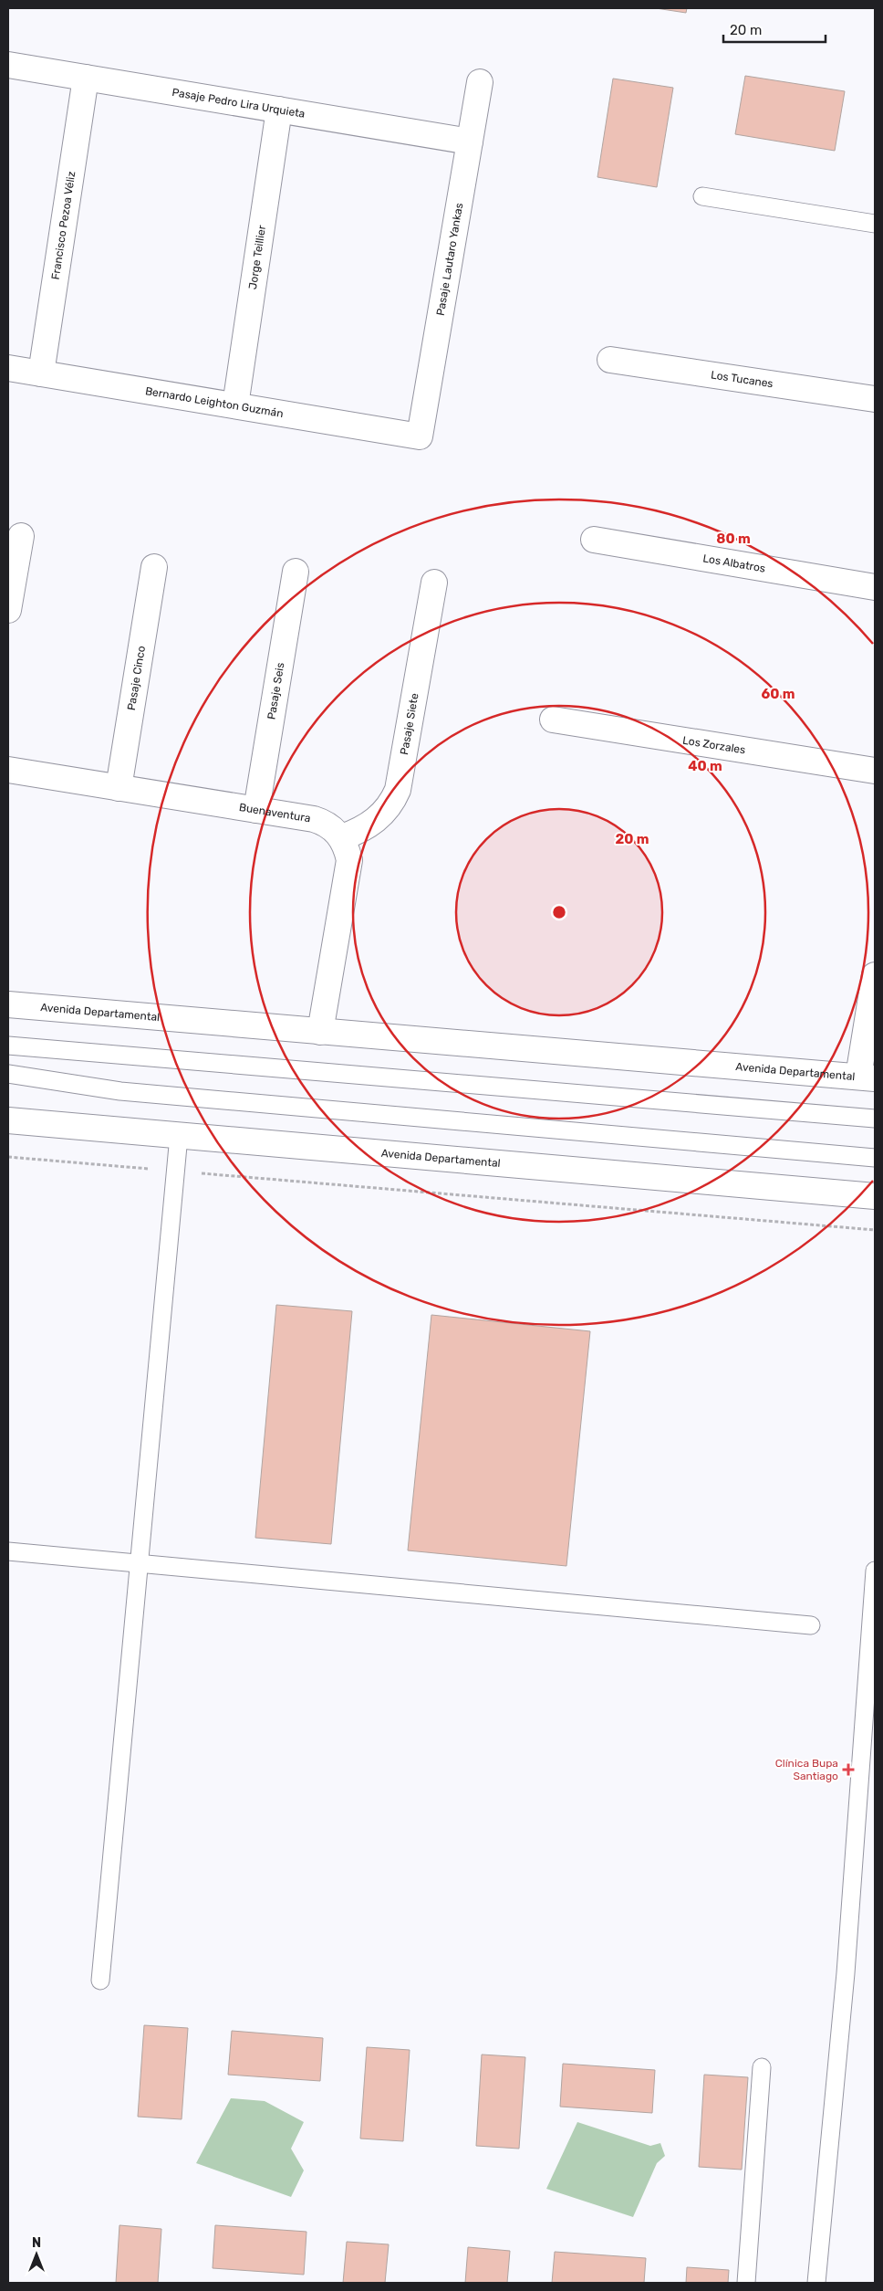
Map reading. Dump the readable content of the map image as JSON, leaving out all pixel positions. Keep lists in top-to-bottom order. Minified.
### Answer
{"streets":{"street":["Pasaje Pedro Lira Urquieta","Francisco Pezoa Véliz","Jorge Teillier","Pasaje Lautaro Yankas","Los Tucanes","Bernardo Leighton Guzmán","Los Albatros","Pasaje Cinco","Pasaje Seis","Pasaje Siete","Los Zorzales","Buenaventura","Avenida Departamental"]},"crossings":[["Pasaje Pedro Lira Urquieta","Francisco Pezoa Véliz"],["Pasaje Pedro Lira Urquieta","Jorge Teillier"],["Pasaje Pedro Lira Urquieta","Pasaje Lautaro Yankas"],["Francisco Pezoa Véliz","Bernardo Leighton Guzmán"],["Jorge Teillier","Bernardo Leighton Guzmán"],["Pasaje Lautaro Yankas","Bernardo Leighton Guzmán"],["Pasaje Cinco","Buenaventura"],["Pasaje Seis","Buenaventura"],["Pasaje Siete","Buenaventura"]],"places":{"health":["Clínica Bupa Santiago"]},"scale_bar":"20 m","north":"top","rings":["80 m","60 m","40 m","20 m"]}
